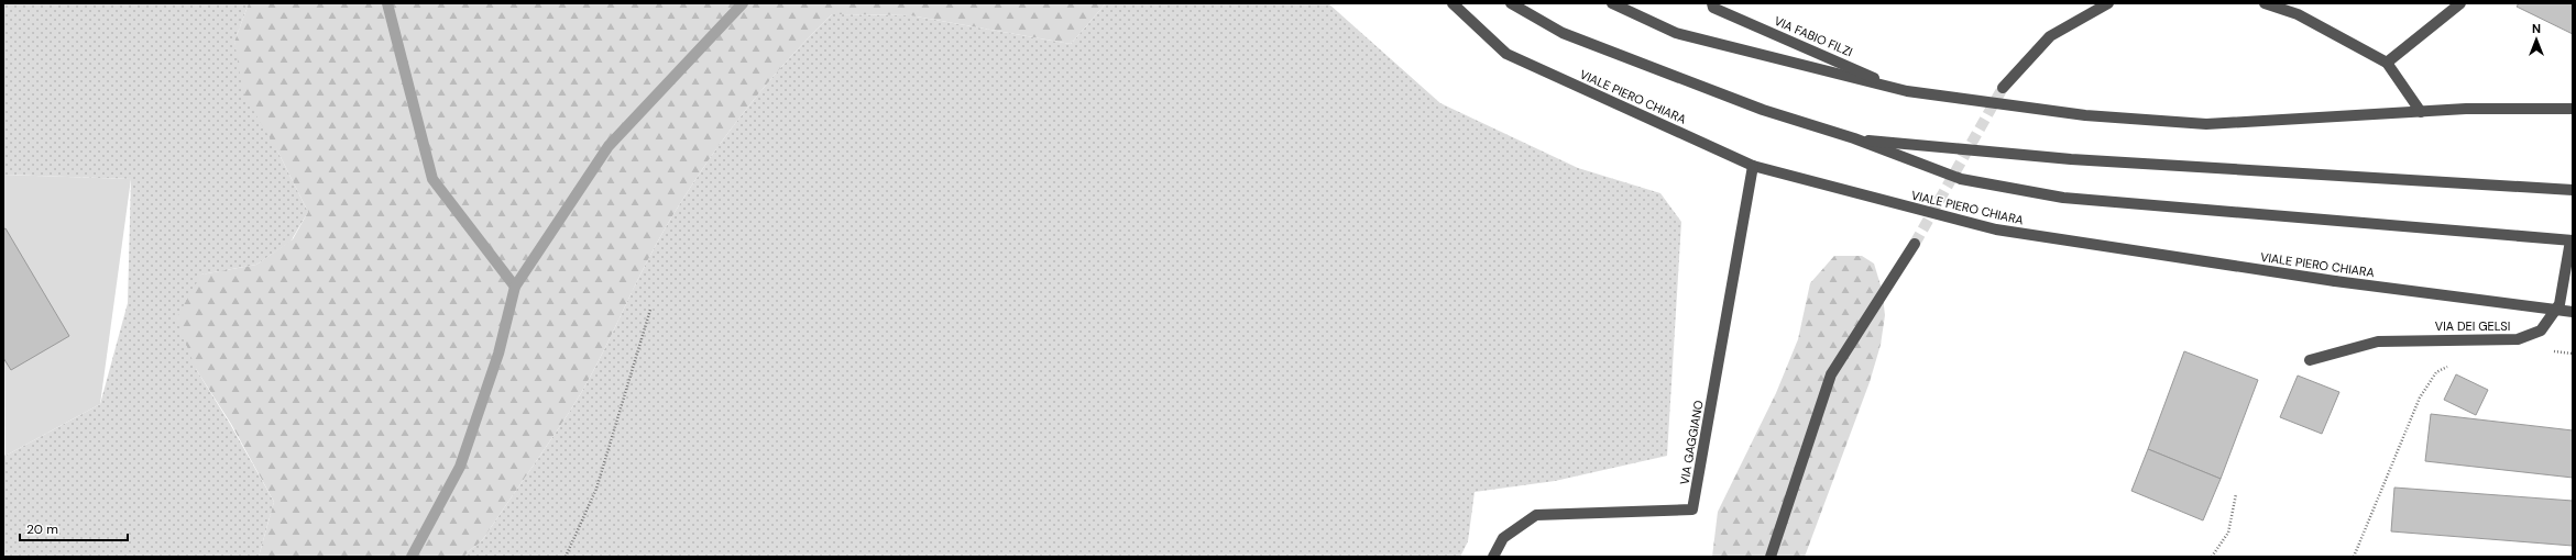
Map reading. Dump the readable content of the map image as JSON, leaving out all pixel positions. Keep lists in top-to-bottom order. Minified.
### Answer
{"streets":{"street":["VIA FABIO FILZI","VIALE PIERO CHIARA","VIA DEI GELSI","VIA GAGGIANO"]},"crossings":[["VIALE PIERO CHIARA","VIA GAGGIANO"]],"scale_bar":"20 m","north":"top"}
